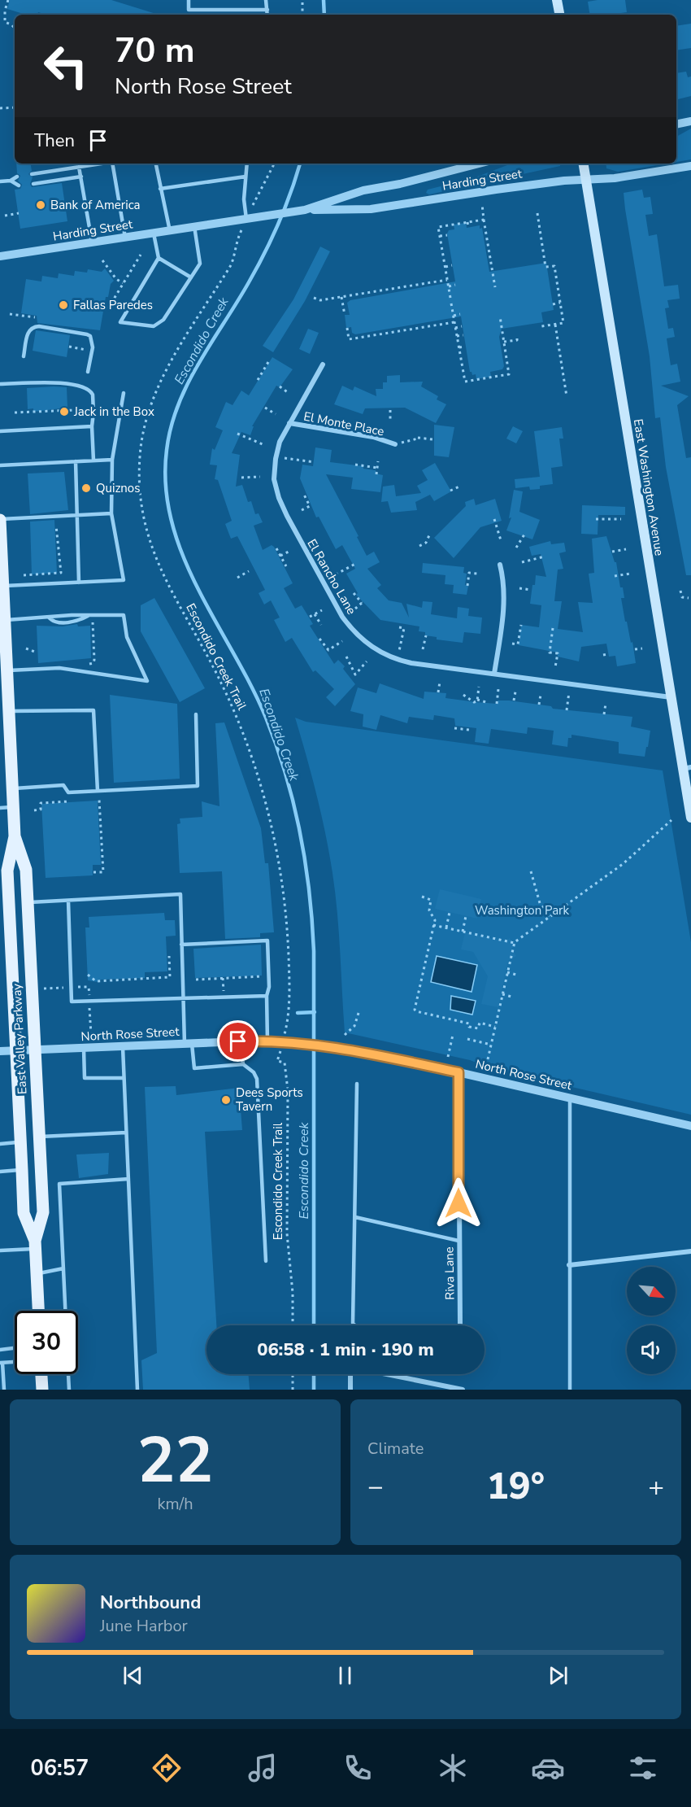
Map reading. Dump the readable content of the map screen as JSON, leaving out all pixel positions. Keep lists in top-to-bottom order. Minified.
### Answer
{"streets":{"main road":["East Washington Avenue","East Valley Parkway"],"street":["Harding Street","El Monte Place","El Rancho Lane","North Rose Street","Riva Lane"],"path":["Escondido Creek Trail"]},"crossings":[["Harding Street","East Washington Avenue"],["Harding Street","Escondido Creek Trail"],["El Monte Place","El Rancho Lane"],["East Washington Avenue","El Rancho Lane"],["Escondido Creek Trail","North Rose Street"],["North Rose Street","East Valley Parkway"],["North Rose Street","Riva Lane"]],"water":["Escondido Creek"],"parks":["Washington Park"],"places":["Bank of America","Fallas Paredes","Jack in the Box","Quiznos","Dees Sports Tavern"],"north":"bottom right","page":{"turn":["70 m","North Rose Street"],"then":"Then","limit":"30","trip":"06:58 · 1 min · 190 m","tile":[["22","km/h"],"Climate"],"heat":["−","19°","+"],"song":["Northbound","June Harbor"],"tabs":"06:57"}}
